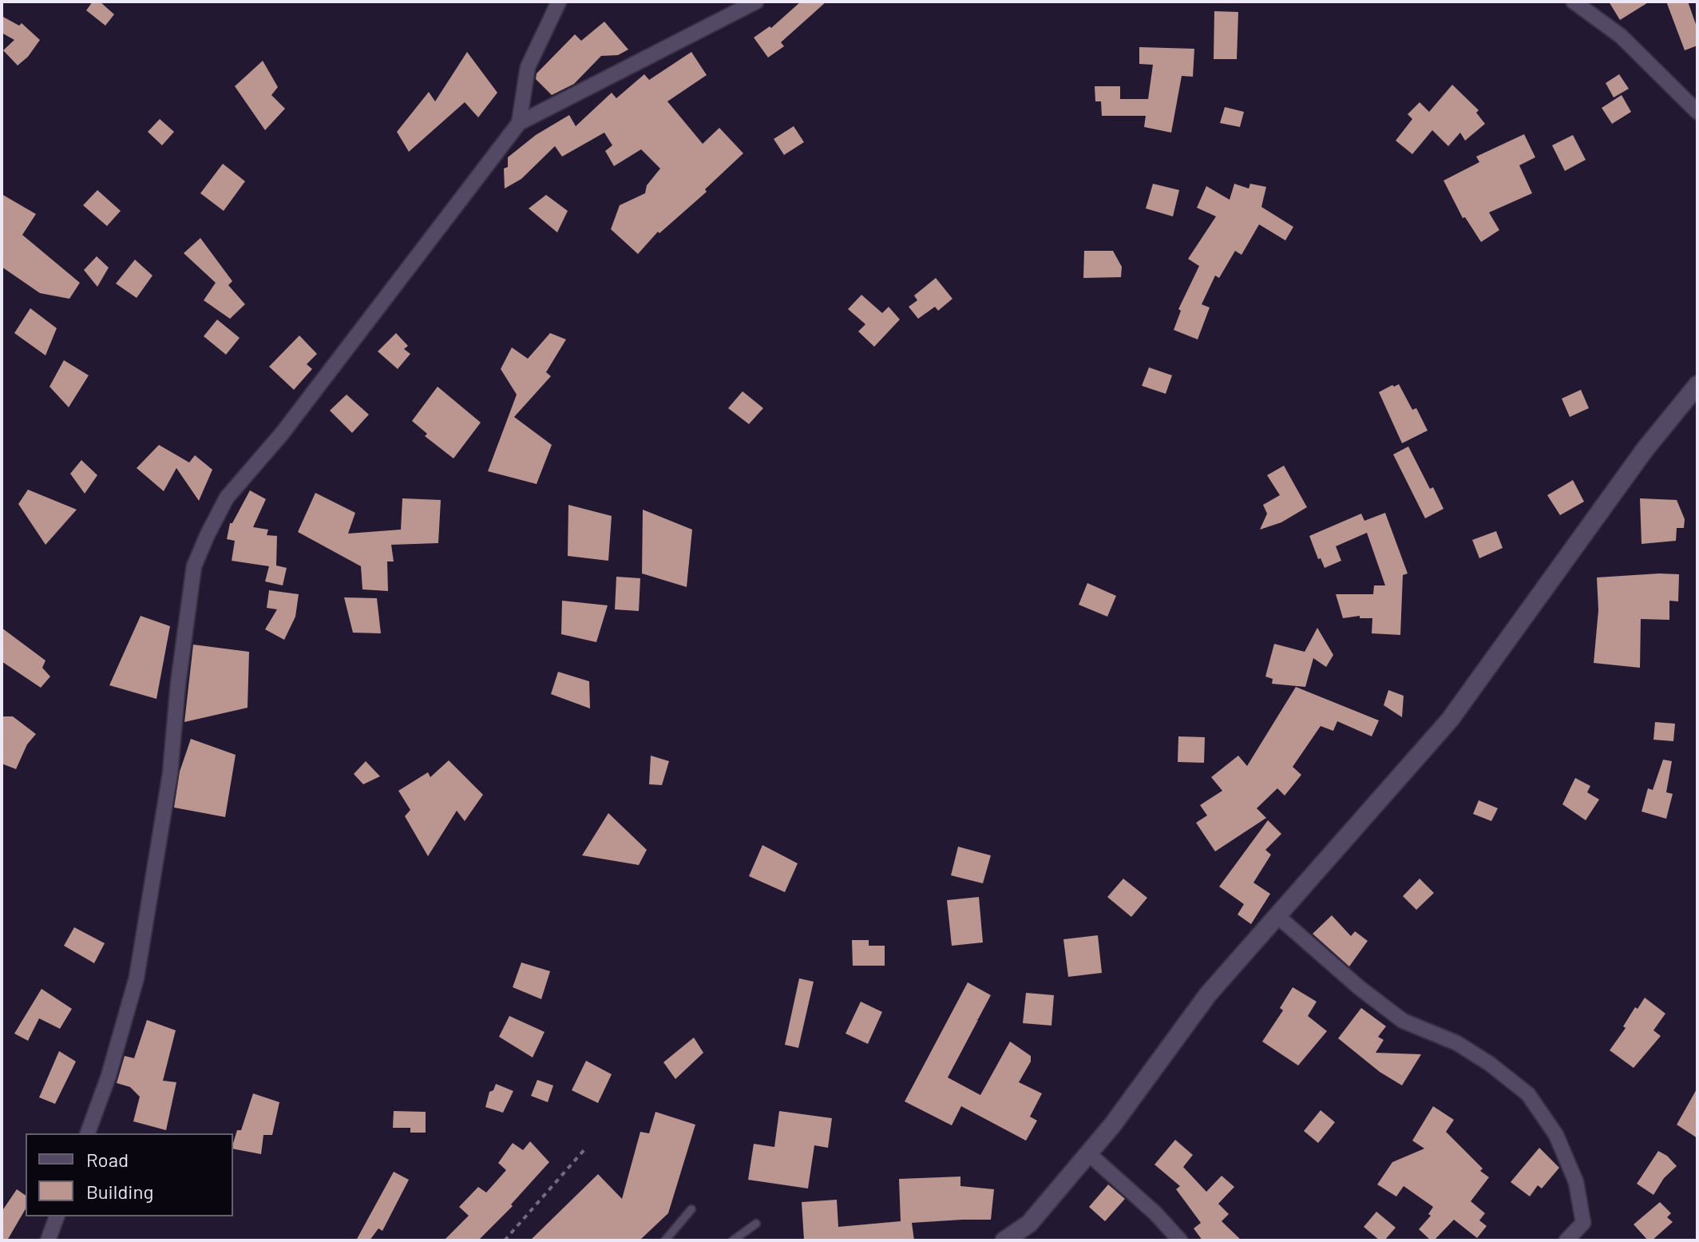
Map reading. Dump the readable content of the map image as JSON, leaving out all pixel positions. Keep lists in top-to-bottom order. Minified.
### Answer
{"legend":["Road","Building"]}
